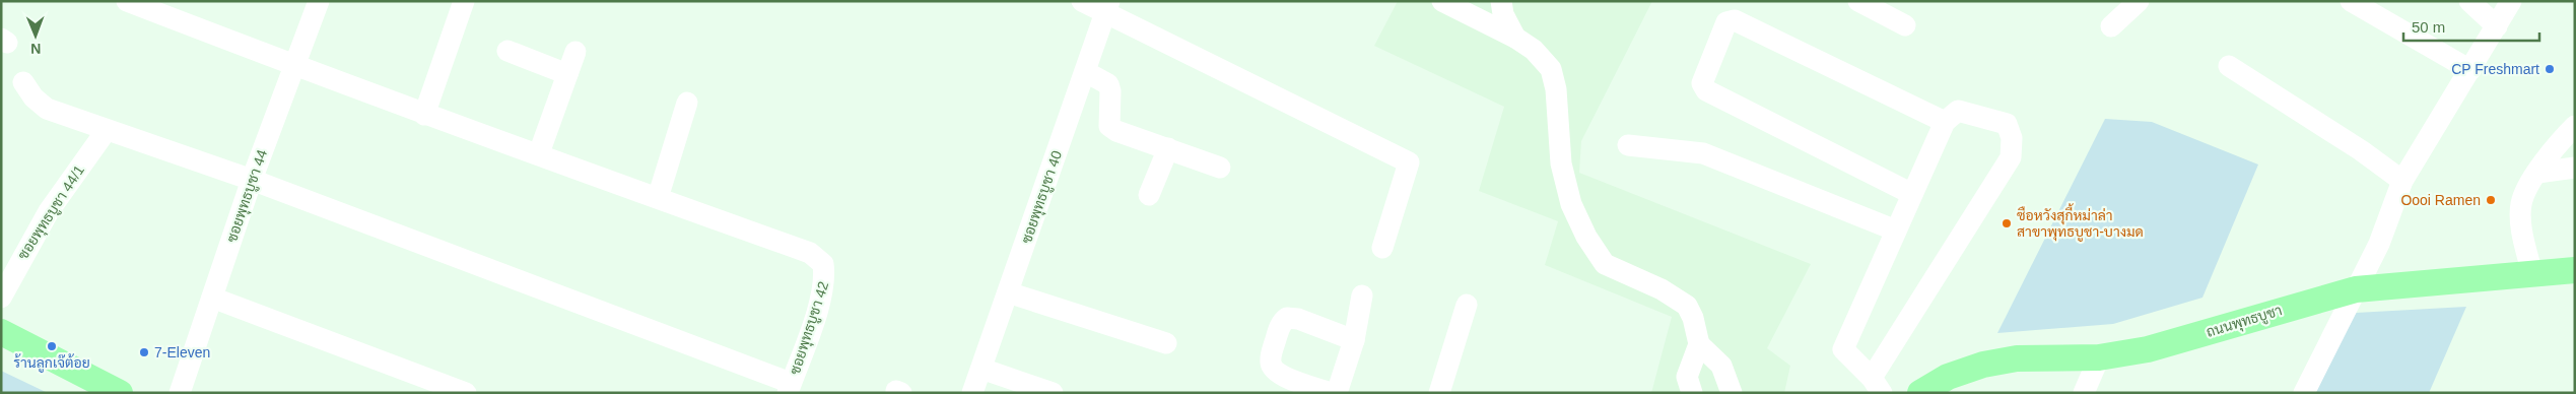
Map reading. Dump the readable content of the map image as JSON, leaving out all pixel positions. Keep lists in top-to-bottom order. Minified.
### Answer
{"streets":{"main road":["ถนนพุทธบูชา"],"street":["ซอยพุทธบูชา 44","ซอยพุทธบูชา 40","ซอยพุทธบูชา 44/1","ซอยพุทธบูชา 42"]},"places":["CP Freshmart","Oooi Ramen","ซือหวังสุกี้หม่าล่า สาขาพุทธบูชา-บางมด","ร้านลูกเจ๊ต้อย","7-Eleven"],"scale_bar":"50 m","north":"bottom"}
